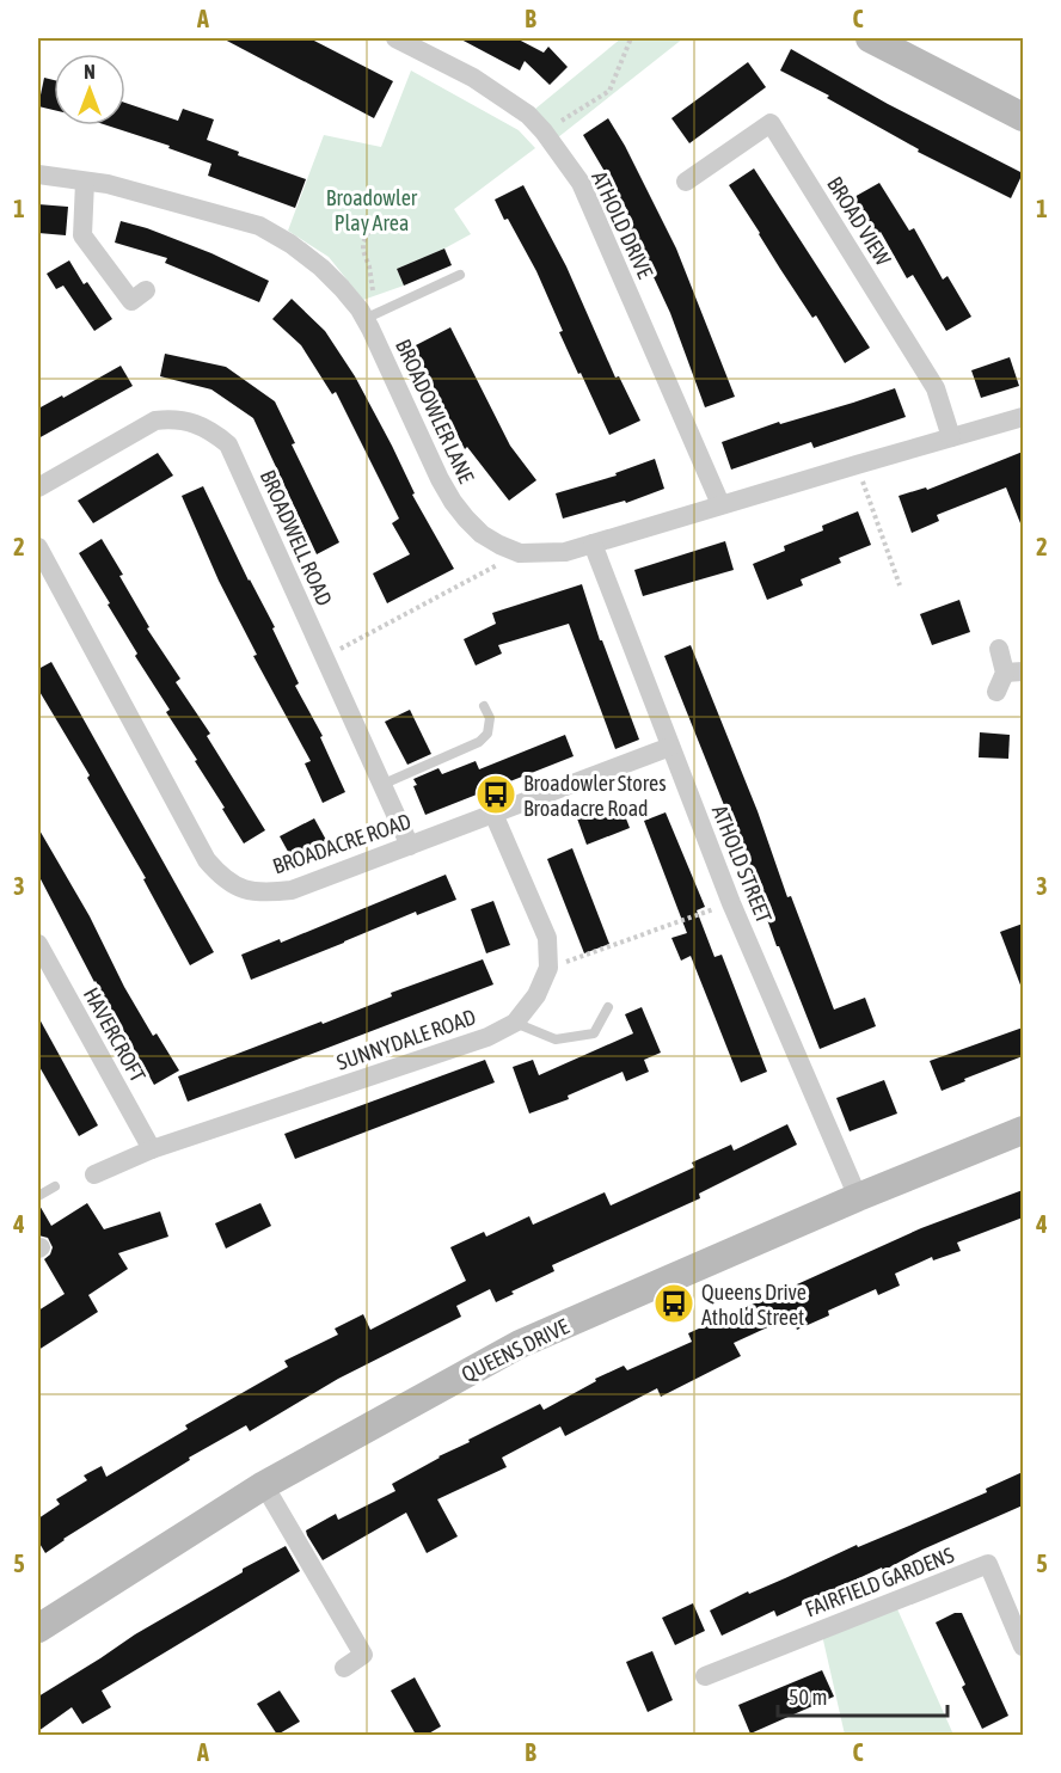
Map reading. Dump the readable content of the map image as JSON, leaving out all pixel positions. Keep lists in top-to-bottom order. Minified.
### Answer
{"streets":{"street":["BROAD VIEW","ATHOLD DRIVE","BROADOWLER LANE","BROADWELL ROAD","BROADACRE ROAD","ATHOLD STREET","HAVERCROFT","SUNNYDALE ROAD","QUEENS DRIVE","FAIRFIELD GARDENS"]},"crossings":[["BROAD VIEW","BROADOWLER LANE"],["ATHOLD DRIVE","BROADOWLER LANE"],["BROADOWLER LANE","ATHOLD STREET"],["BROADWELL ROAD","BROADACRE ROAD"],["BROADACRE ROAD","ATHOLD STREET"],["ATHOLD STREET","QUEENS DRIVE"],["HAVERCROFT","SUNNYDALE ROAD"]],"parks":["Broadowler Play Area"],"places":{"bus stop":["Broadowler Stores Broadacre Road","Queens Drive Athold Street"]},"scale_bar":"50 m","north":"top","grid":{"columns":["A","B","C"],"rows":["1","2","3","4","5"]}}
